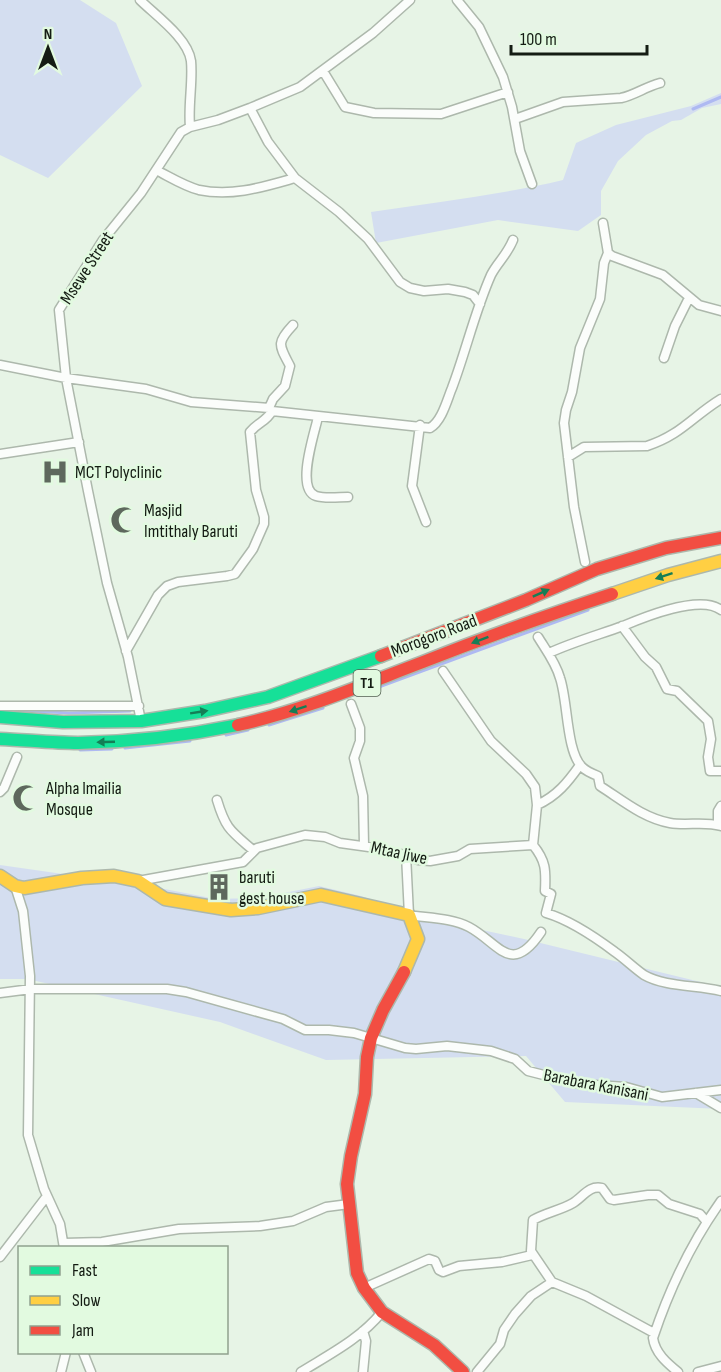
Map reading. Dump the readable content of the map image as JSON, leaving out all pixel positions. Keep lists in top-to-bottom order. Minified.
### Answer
{"streets":{"main road":["Morogoro Road","T1"],"street":["Msewe Street","Mtaa Jiwe","Barabara Kanisani"]},"crossings":[["Msewe Street","Morogoro Road"]],"places":{"hospital":["MCT Polyclinic"],"mosque":["Masjid Imtithaly Baruti","Alpha Imailia Mosque"],"building":["baruti gest house"]},"legend":["Fast","Slow","Jam"],"scale_bar":"100 m","north":"top"}
